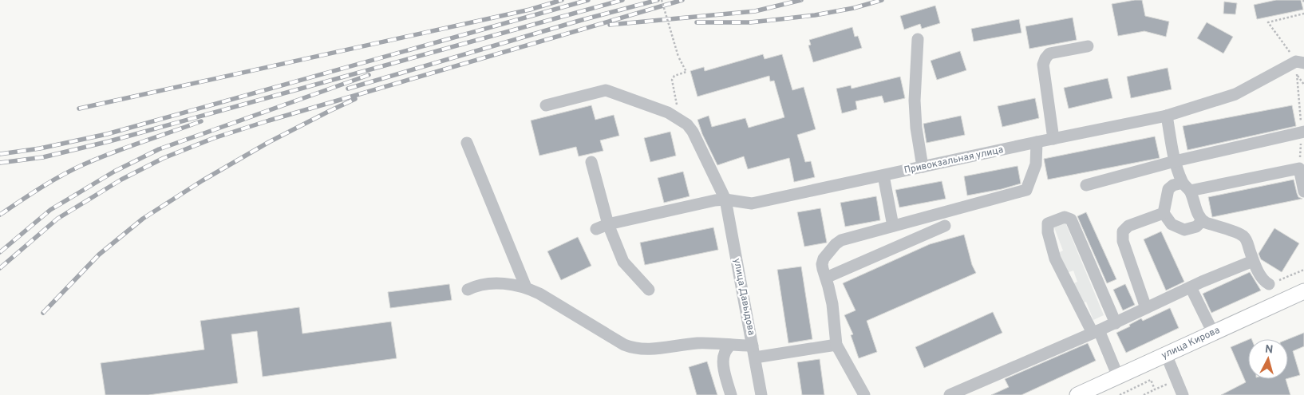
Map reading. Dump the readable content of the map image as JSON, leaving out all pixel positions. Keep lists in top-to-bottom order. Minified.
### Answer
{"streets":{"main road":["улица Кирова"],"street":["Привокзальная улица","улица Давыдова"]},"crossings":[["Привокзальная улица","улица Давыдова"]],"north":"top"}
